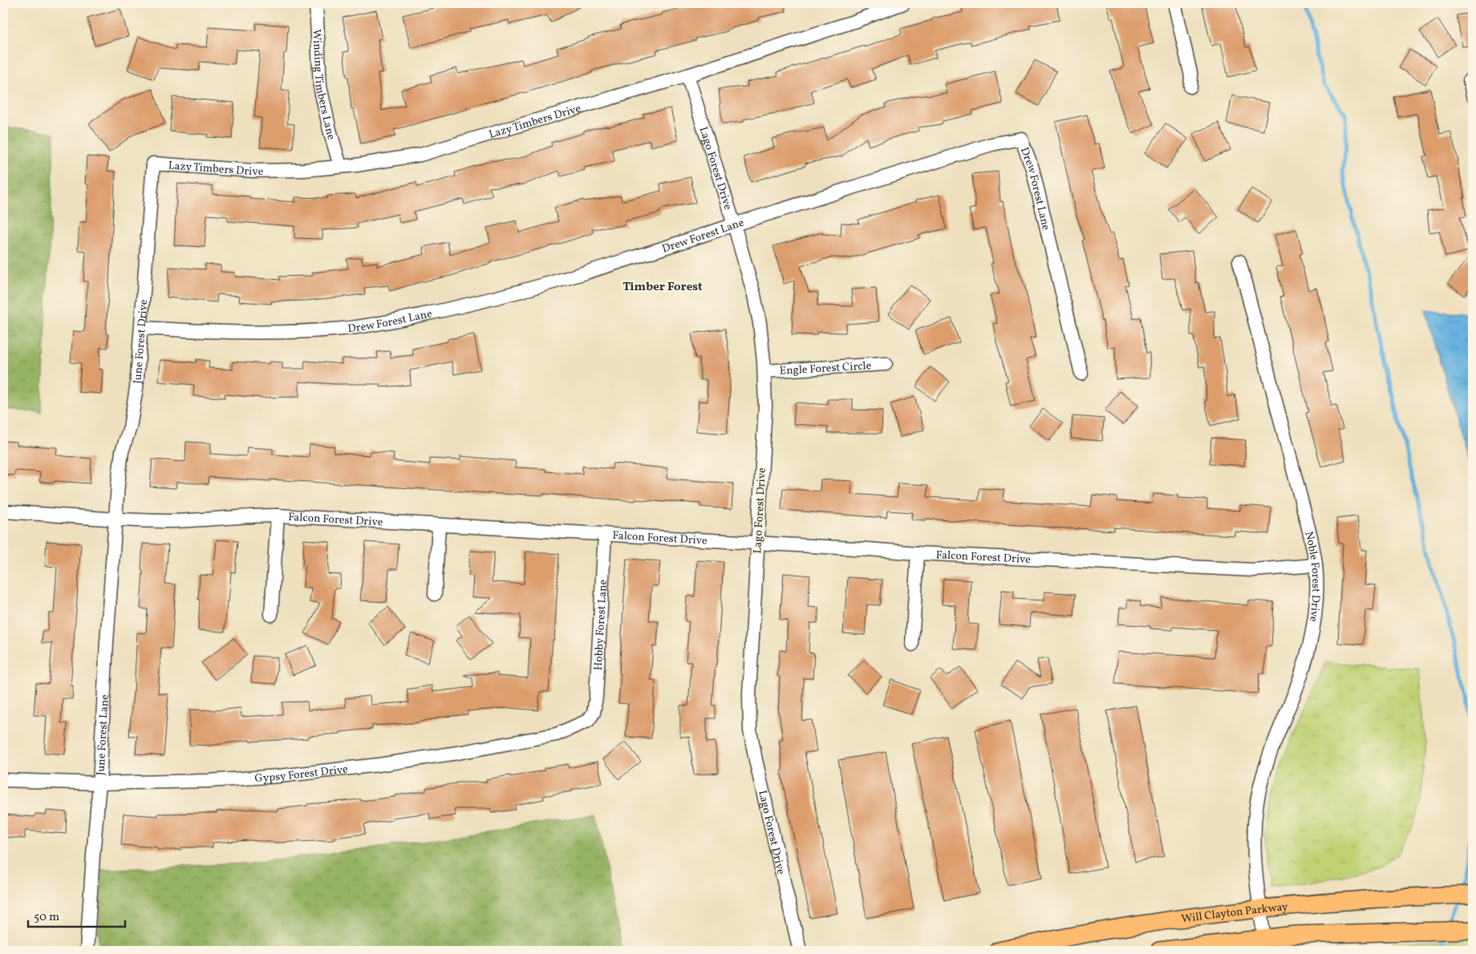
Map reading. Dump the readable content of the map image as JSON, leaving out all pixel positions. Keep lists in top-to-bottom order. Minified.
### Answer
{"streets":{"main road":["Will Clayton Parkway"],"street":["Winding Timbers Lane","Lazy Timbers Drive","Lago Forest Drive","Drew Forest Lane","June Forest Drive","Engle Forest Circle","Falcon Forest Drive","Noble Forest Drive","Hobby Forest Lane","June Forest Lane","Gypsy Forest Drive"]},"crossings":[["Winding Timbers Lane","Lazy Timbers Drive"],["Lazy Timbers Drive","Lago Forest Drive"],["Lazy Timbers Drive","June Forest Drive"],["Lago Forest Drive","Drew Forest Lane"],["Lago Forest Drive","Engle Forest Circle"],["Lago Forest Drive","Falcon Forest Drive"],["Drew Forest Lane","June Forest Drive"],["June Forest Drive","Falcon Forest Drive"],["June Forest Drive","June Forest Lane"],["Falcon Forest Drive","Noble Forest Drive"],["Falcon Forest Drive","Hobby Forest Lane"],["Falcon Forest Drive","June Forest Lane"],["Noble Forest Drive","Will Clayton Parkway"],["Hobby Forest Lane","Gypsy Forest Drive"],["June Forest Lane","Gypsy Forest Drive"]],"districts":["Timber Forest"],"scale_bar":"50 m"}
